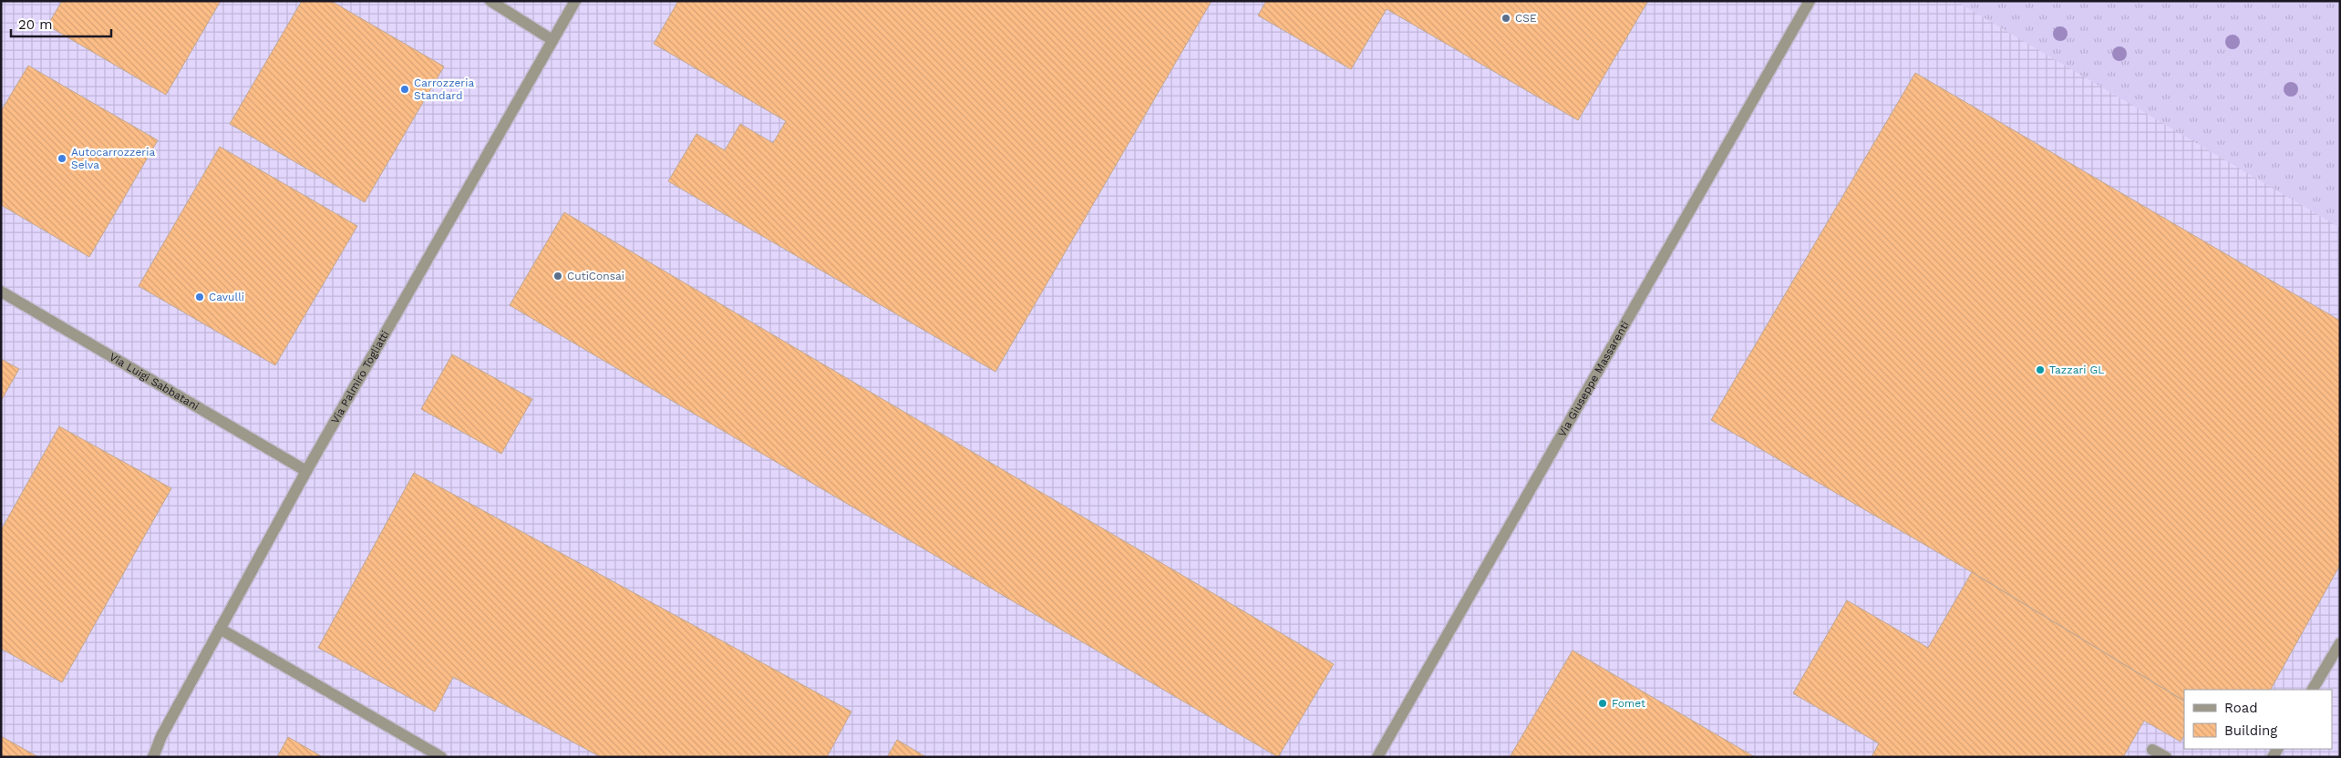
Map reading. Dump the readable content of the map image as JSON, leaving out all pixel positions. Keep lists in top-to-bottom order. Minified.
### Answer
{"streets":{"street":["Via Palmiro Togliatti","Via Giuseppe Massarenti","Via Luigi Sabbatani"]},"crossings":[["Via Palmiro Togliatti","Via Luigi Sabbatani"]],"places":["CSE","Carrozzeria Standard","Autocarrozzeria Selva","CutiConsai","Cavulli","Tazzari GL","Fomet"],"legend":["Road","Building"],"scale_bar":"20 m"}
